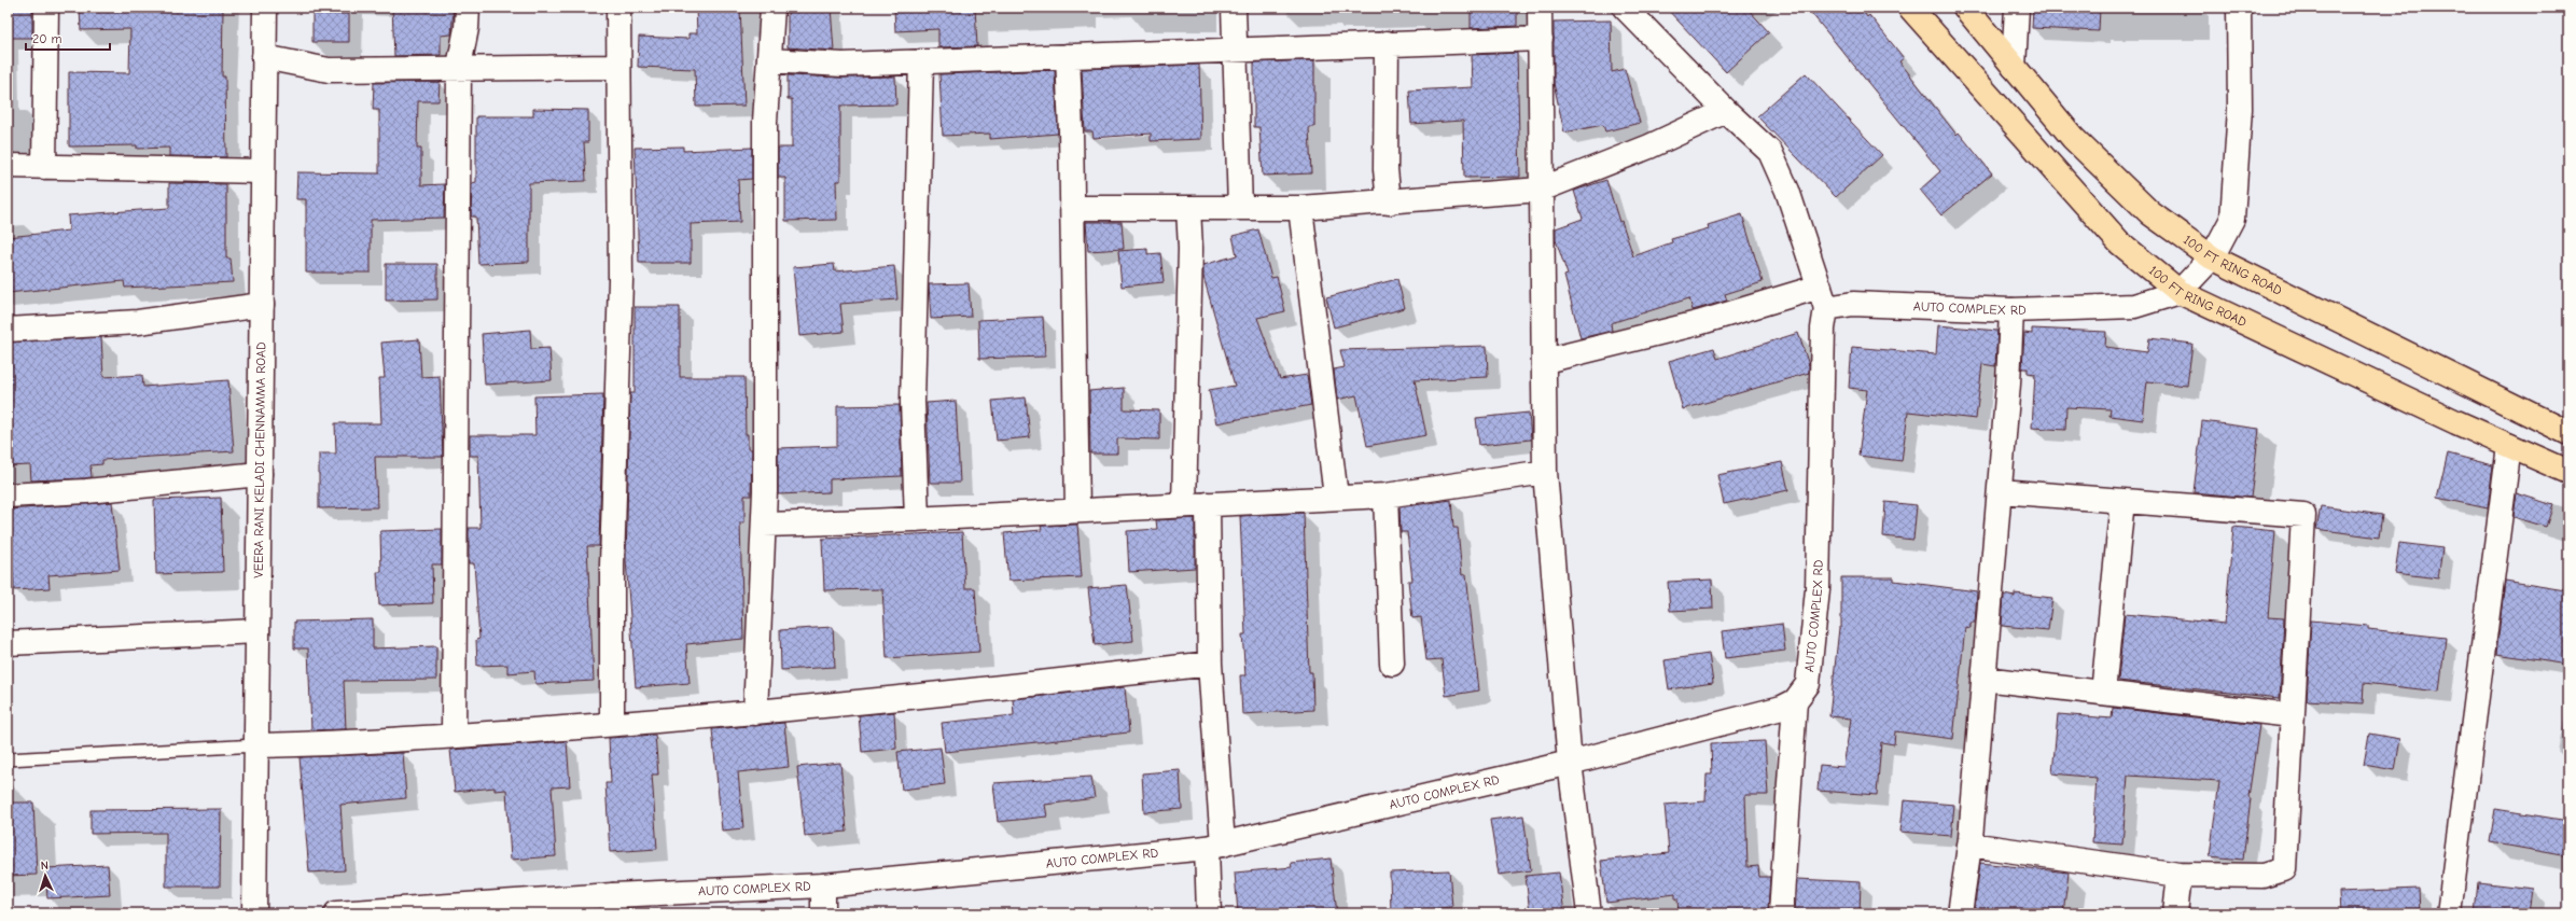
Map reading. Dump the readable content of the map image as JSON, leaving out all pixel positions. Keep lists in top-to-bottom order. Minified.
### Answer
{"streets":{"main road":["100 FT RING ROAD"],"street":["AUTO COMPLEX RD","VEERA RANI KELADI CHENNAMMA ROAD"]},"crossings":[["100 FT RING ROAD","AUTO COMPLEX RD"]],"scale_bar":"20 m","north":"top"}
